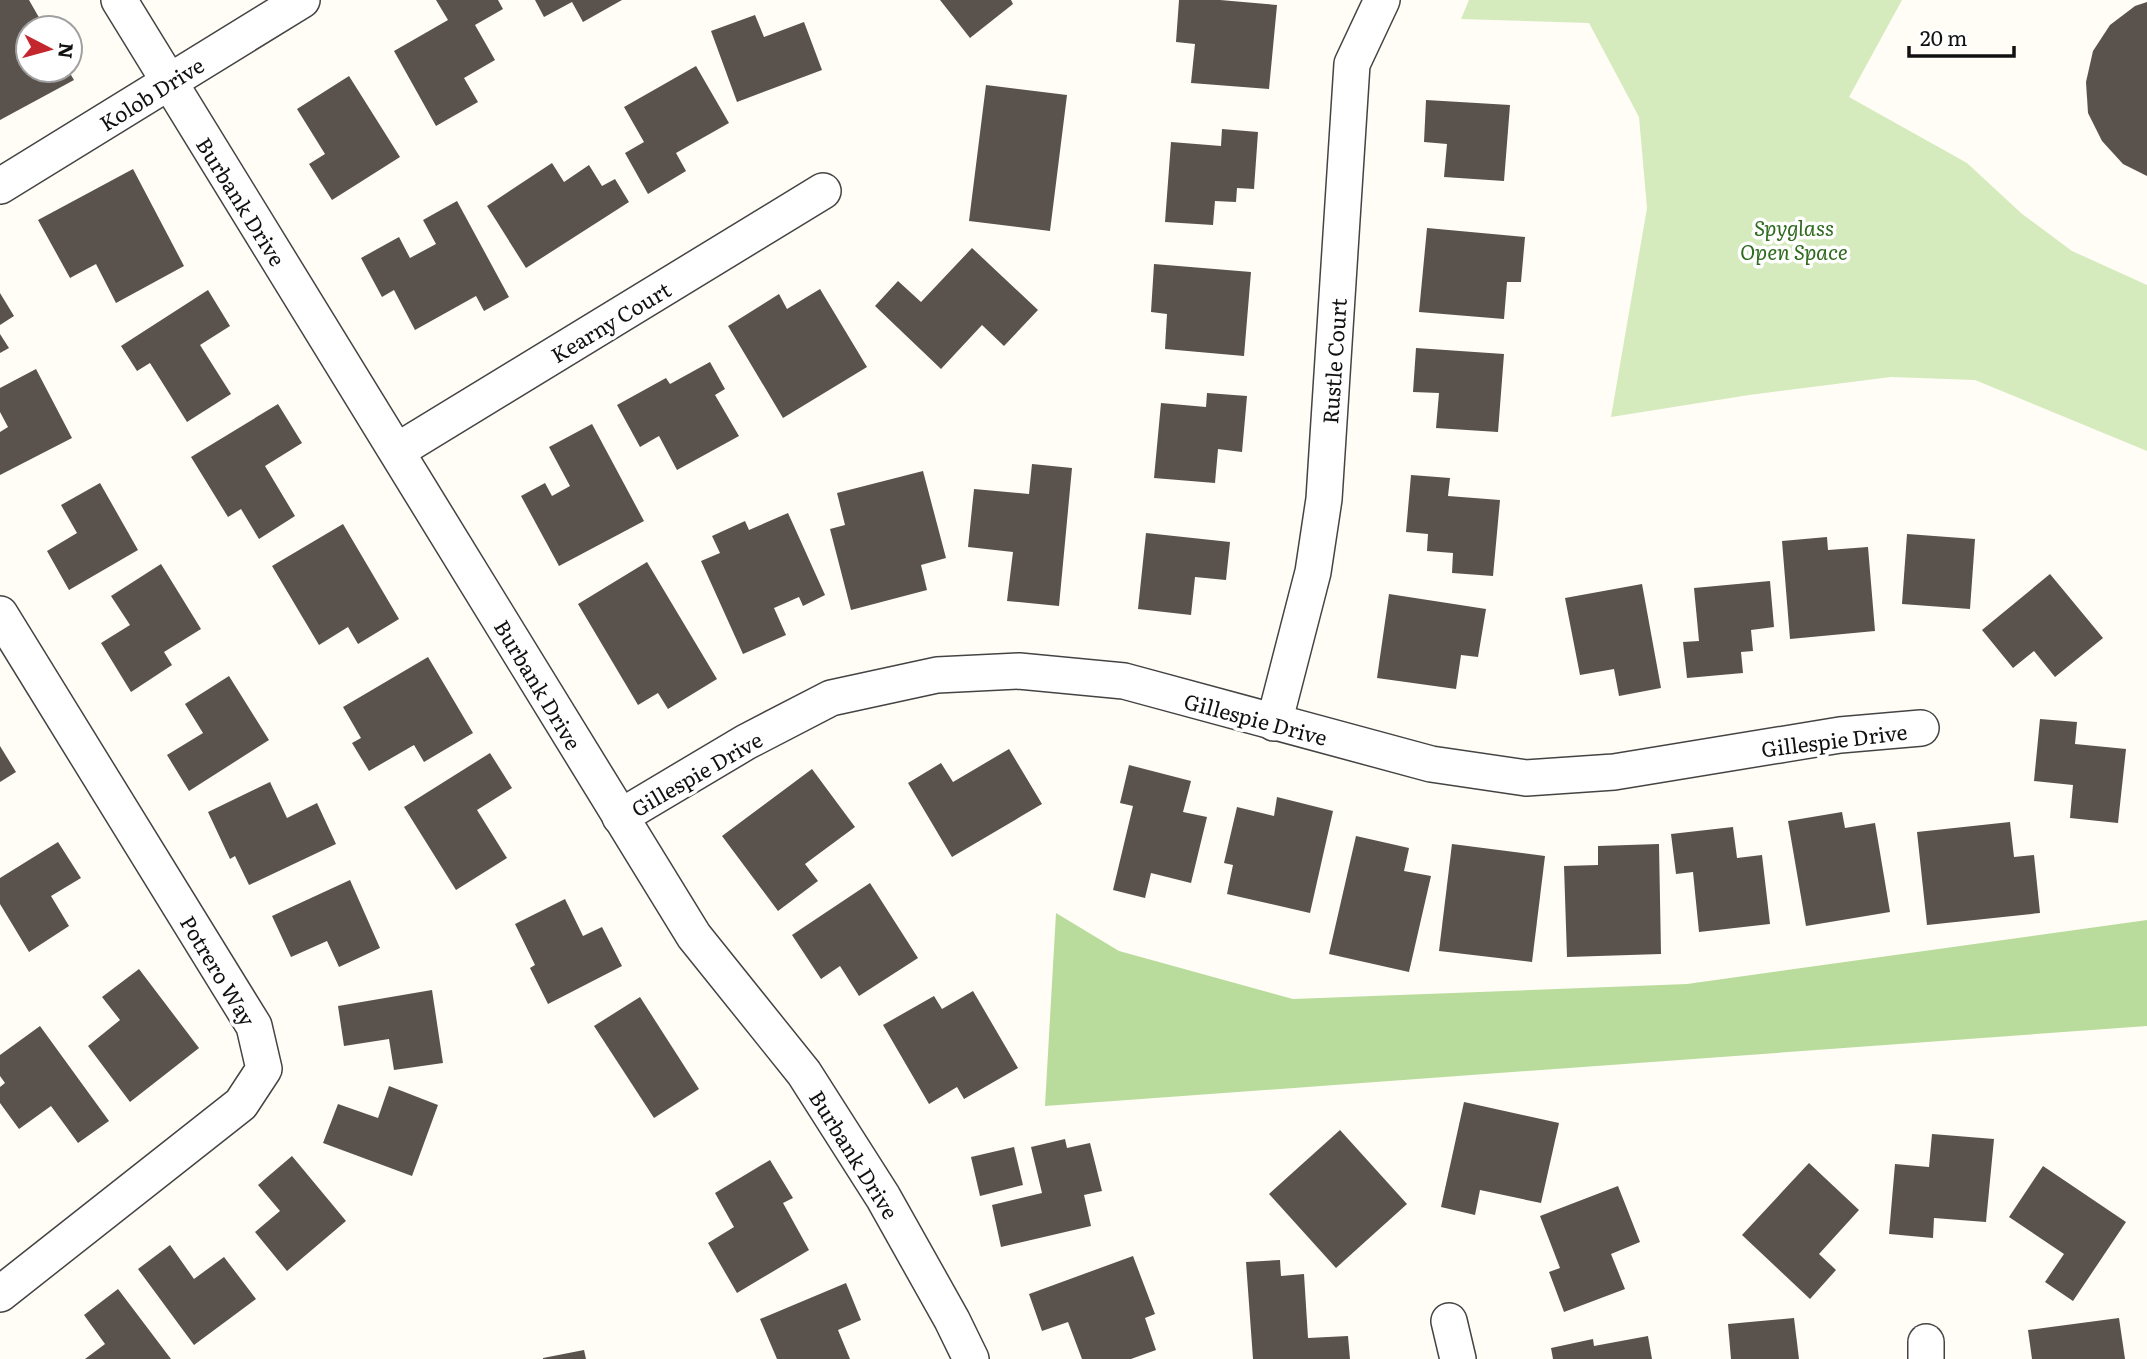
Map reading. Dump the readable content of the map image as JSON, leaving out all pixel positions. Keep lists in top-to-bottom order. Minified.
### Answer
{"streets":{"street":["Kolob Drive","Burbank Drive","Kearny Court","Rustle Court","Gillespie Drive","Potrero Way"]},"crossings":[["Kolob Drive","Burbank Drive"],["Burbank Drive","Kearny Court"],["Burbank Drive","Gillespie Drive"],["Rustle Court","Gillespie Drive"]],"parks":["Spyglass Open Space"],"scale_bar":"20 m","north":"right"}
